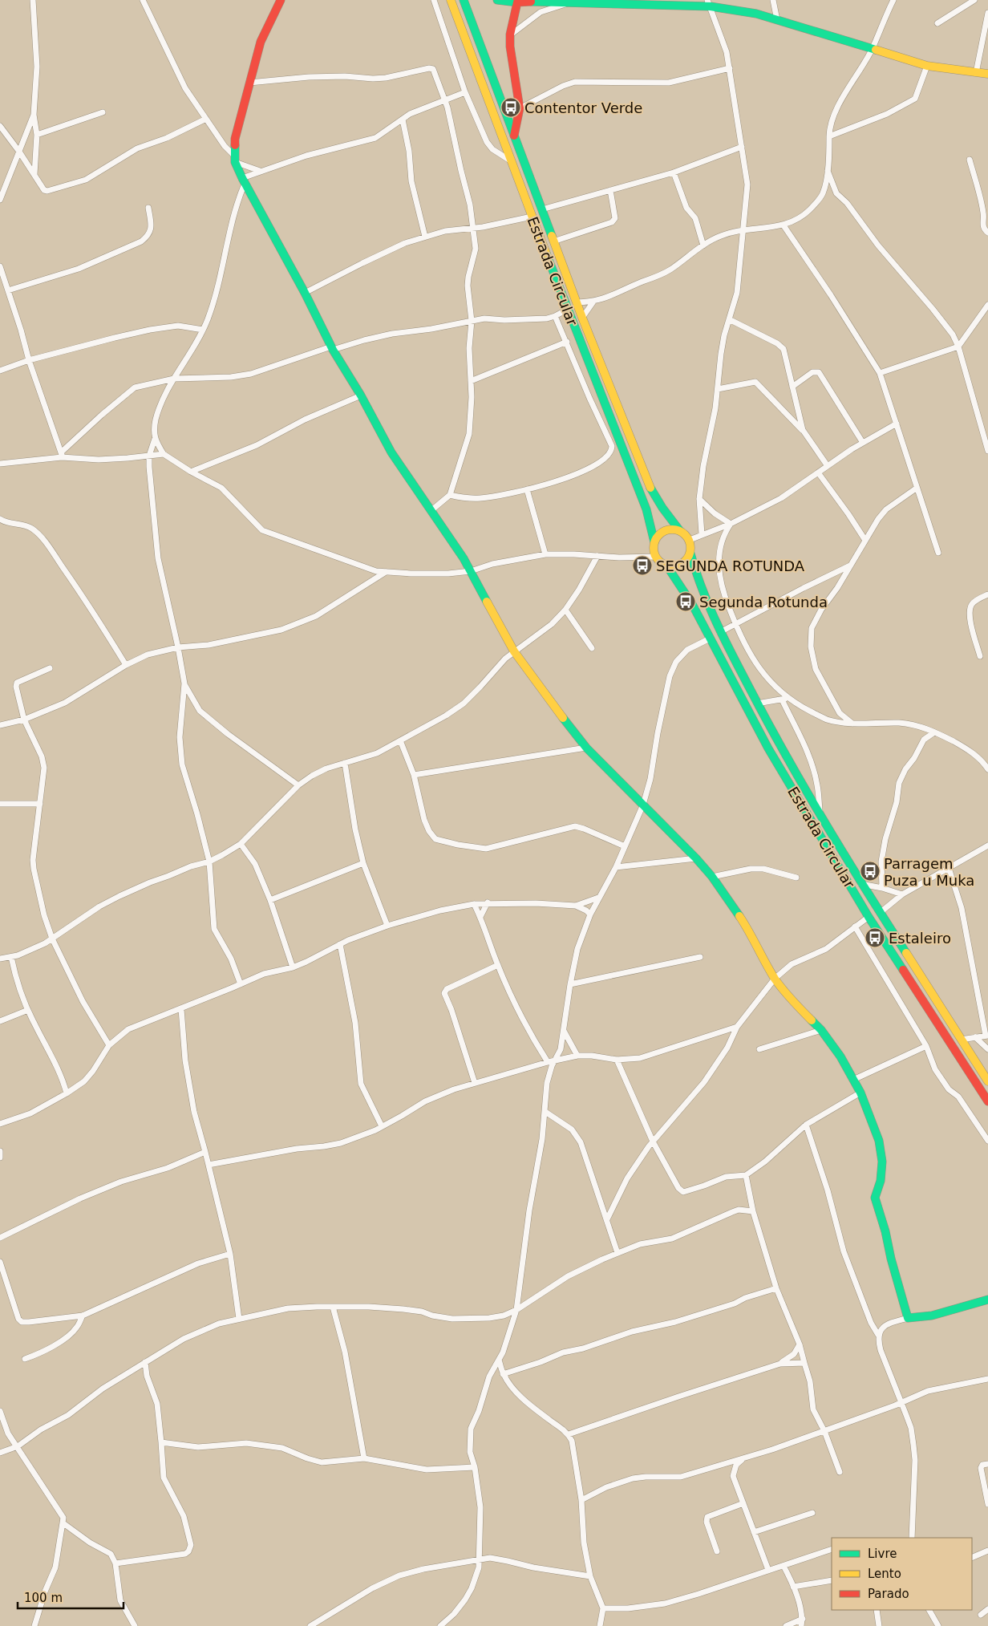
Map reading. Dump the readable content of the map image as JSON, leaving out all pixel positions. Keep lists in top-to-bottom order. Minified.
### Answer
{"streets":{"main road":["Estrada Circular"]},"places":{"bus stop":["Contentor Verde","SEGUNDA ROTUNDA","Segunda Rotunda","Parragem Puza u Muka","Estaleiro"]},"legend":["Livre","Lento","Parado"],"scale_bar":"100 m"}
